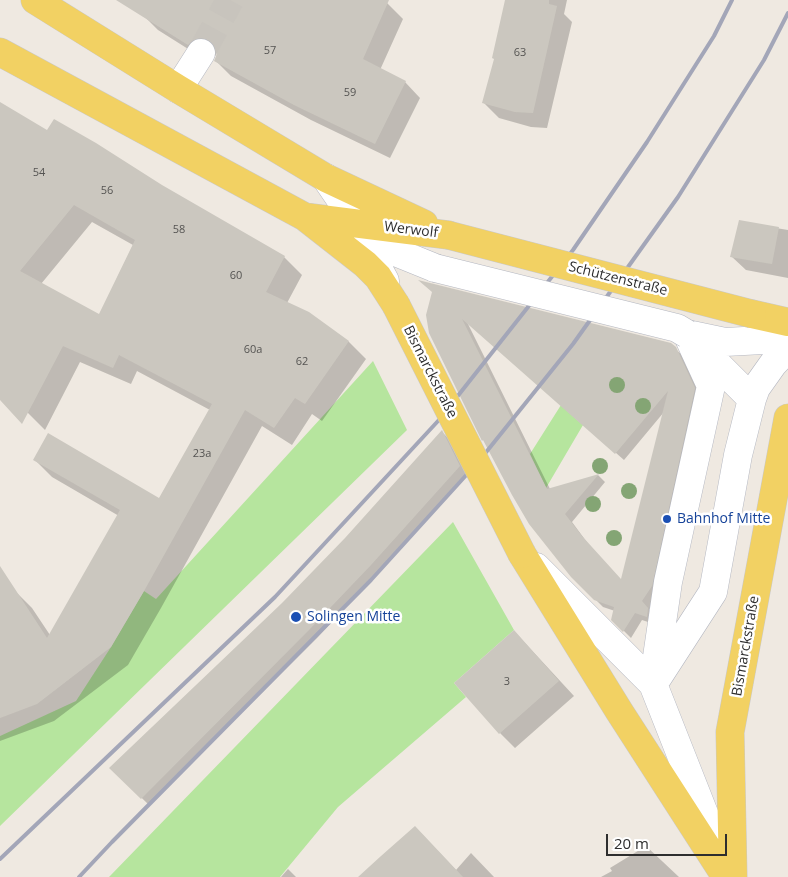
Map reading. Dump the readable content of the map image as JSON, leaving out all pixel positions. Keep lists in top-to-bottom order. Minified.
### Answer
{"streets":{"main road":["Werwolf","Schützenstraße","Bismarckstraße"]},"crossings":[["Werwolf","Schützenstraße"],["Werwolf","Bismarckstraße"]],"places":["Bahnhof Mitte","Solingen Mitte"],"house_numbers":["57","63","59","54","56","58","60","60a","62","23a","3"],"scale_bar":"20 m"}
